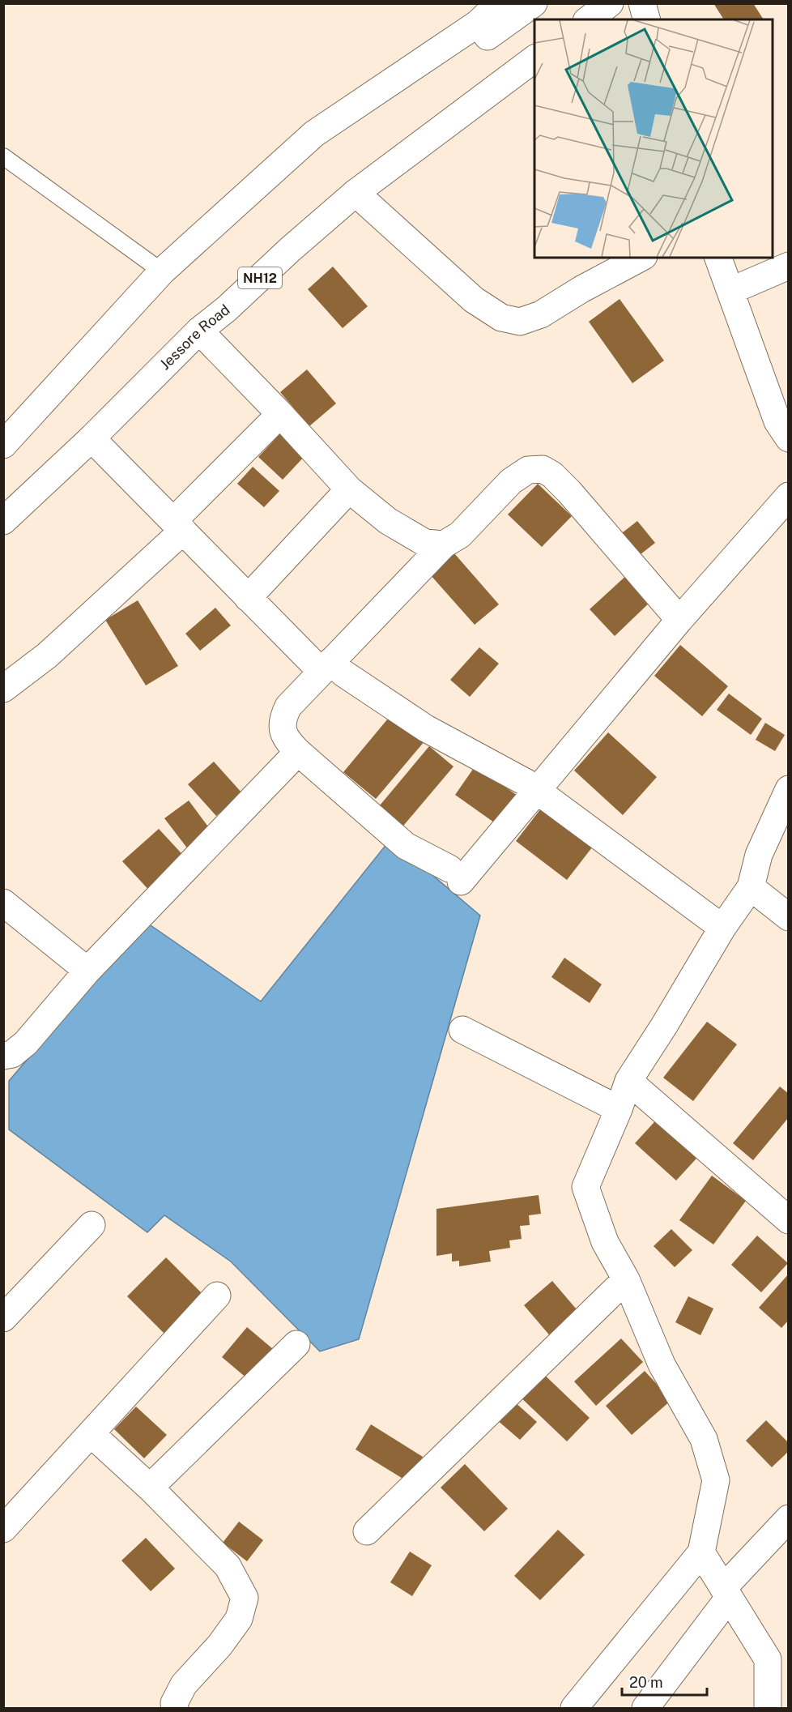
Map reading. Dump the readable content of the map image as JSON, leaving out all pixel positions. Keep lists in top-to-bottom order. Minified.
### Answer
{"streets":{"main road":["NH12","Jessore Road"]},"scale_bar":"20 m"}
